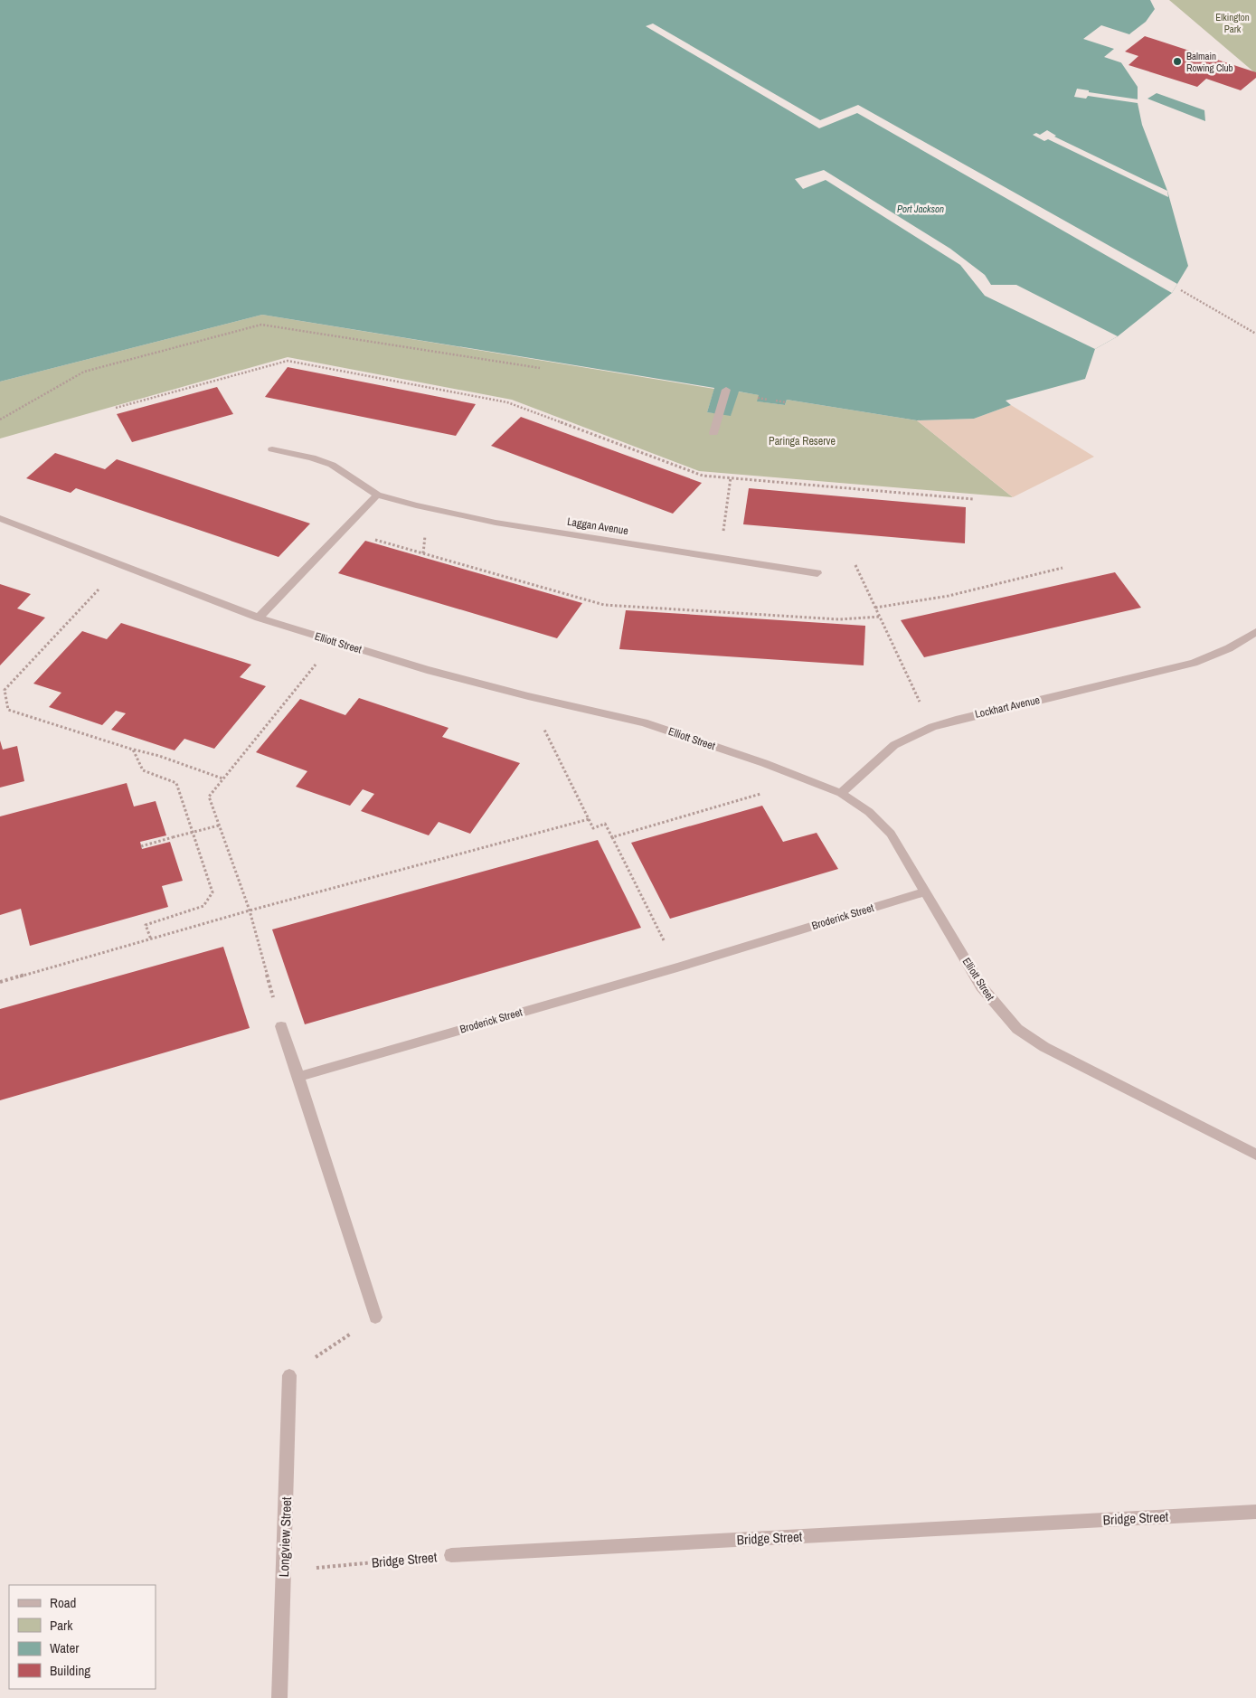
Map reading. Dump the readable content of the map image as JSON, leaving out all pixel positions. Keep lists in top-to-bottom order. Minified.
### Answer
{"streets":{"street":["Laggan Avenue","Elliott Street","Lockhart Avenue","Broderick Street","Bridge Street","Longview Street"]},"crossings":[["Elliott Street","Lockhart Avenue"],["Elliott Street","Broderick Street"],["Bridge Street","Longview Street"]],"water":["Port Jackson"],"parks":["Elkington Park","Paringa Reserve"],"places":["Balmain Rowing Club"],"legend":["Road","Park","Water","Building"]}
